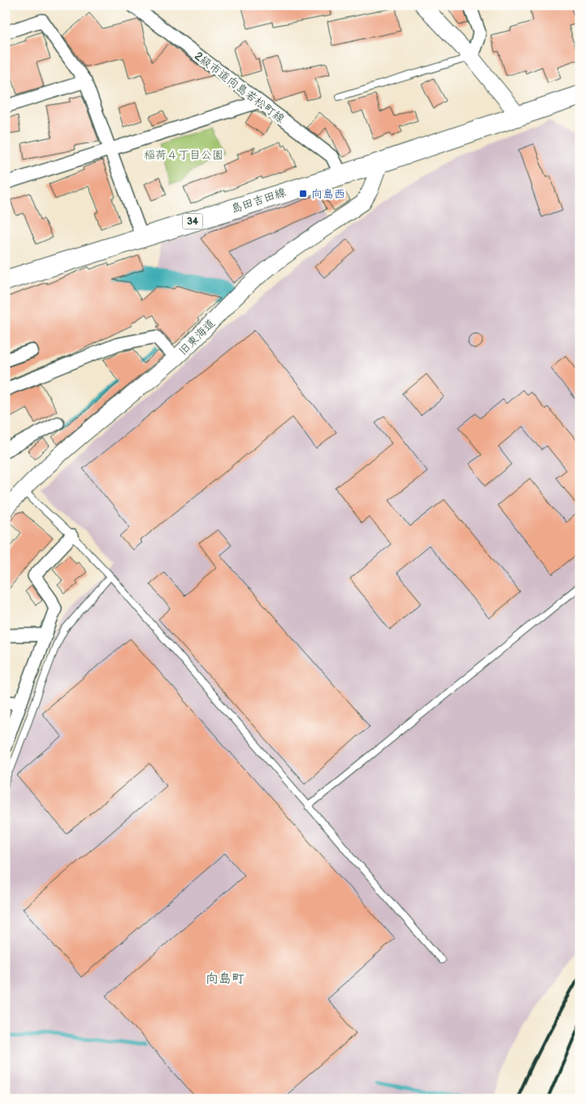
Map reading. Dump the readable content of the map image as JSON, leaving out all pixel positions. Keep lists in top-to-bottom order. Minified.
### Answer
{"streets":{"main road":["島田吉田線","34"],"street":["2級市道向島若松町線","旧東海道"]},"crossings":[["2級市道向島若松町線","島田吉田線"],["島田吉田線","旧東海道"]],"districts":["向島町"],"parks":["稲荷４丁目公園"],"places":{"transit":["向島西"]}}
